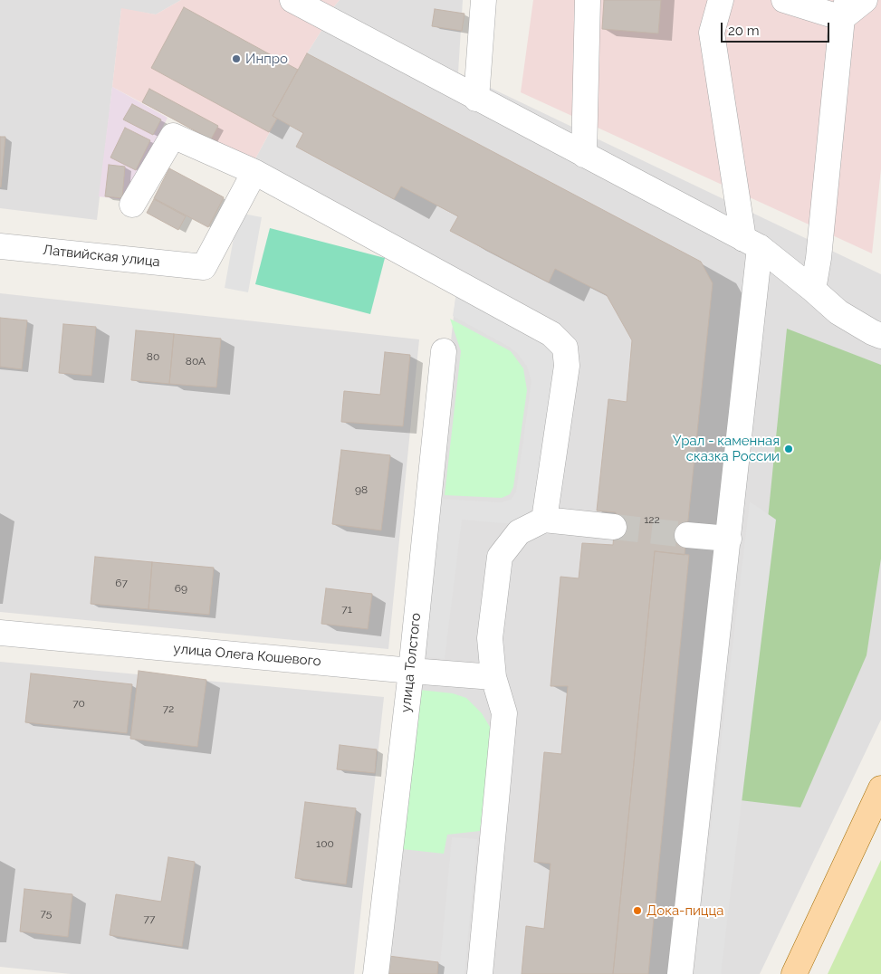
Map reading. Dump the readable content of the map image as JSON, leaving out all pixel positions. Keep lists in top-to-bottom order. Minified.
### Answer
{"streets":{"street":["Латвийская улица","улица Олега Кошевого","улица Толстого"]},"crossings":[["улица Олега Кошевого","улица Толстого"]],"places":["Инпро","Урал - каменная сказка России","Дока-пицца"],"house_numbers":["80","80А","98","122","67","69","71","70","72","100","75","77"],"scale_bar":"20 m"}
